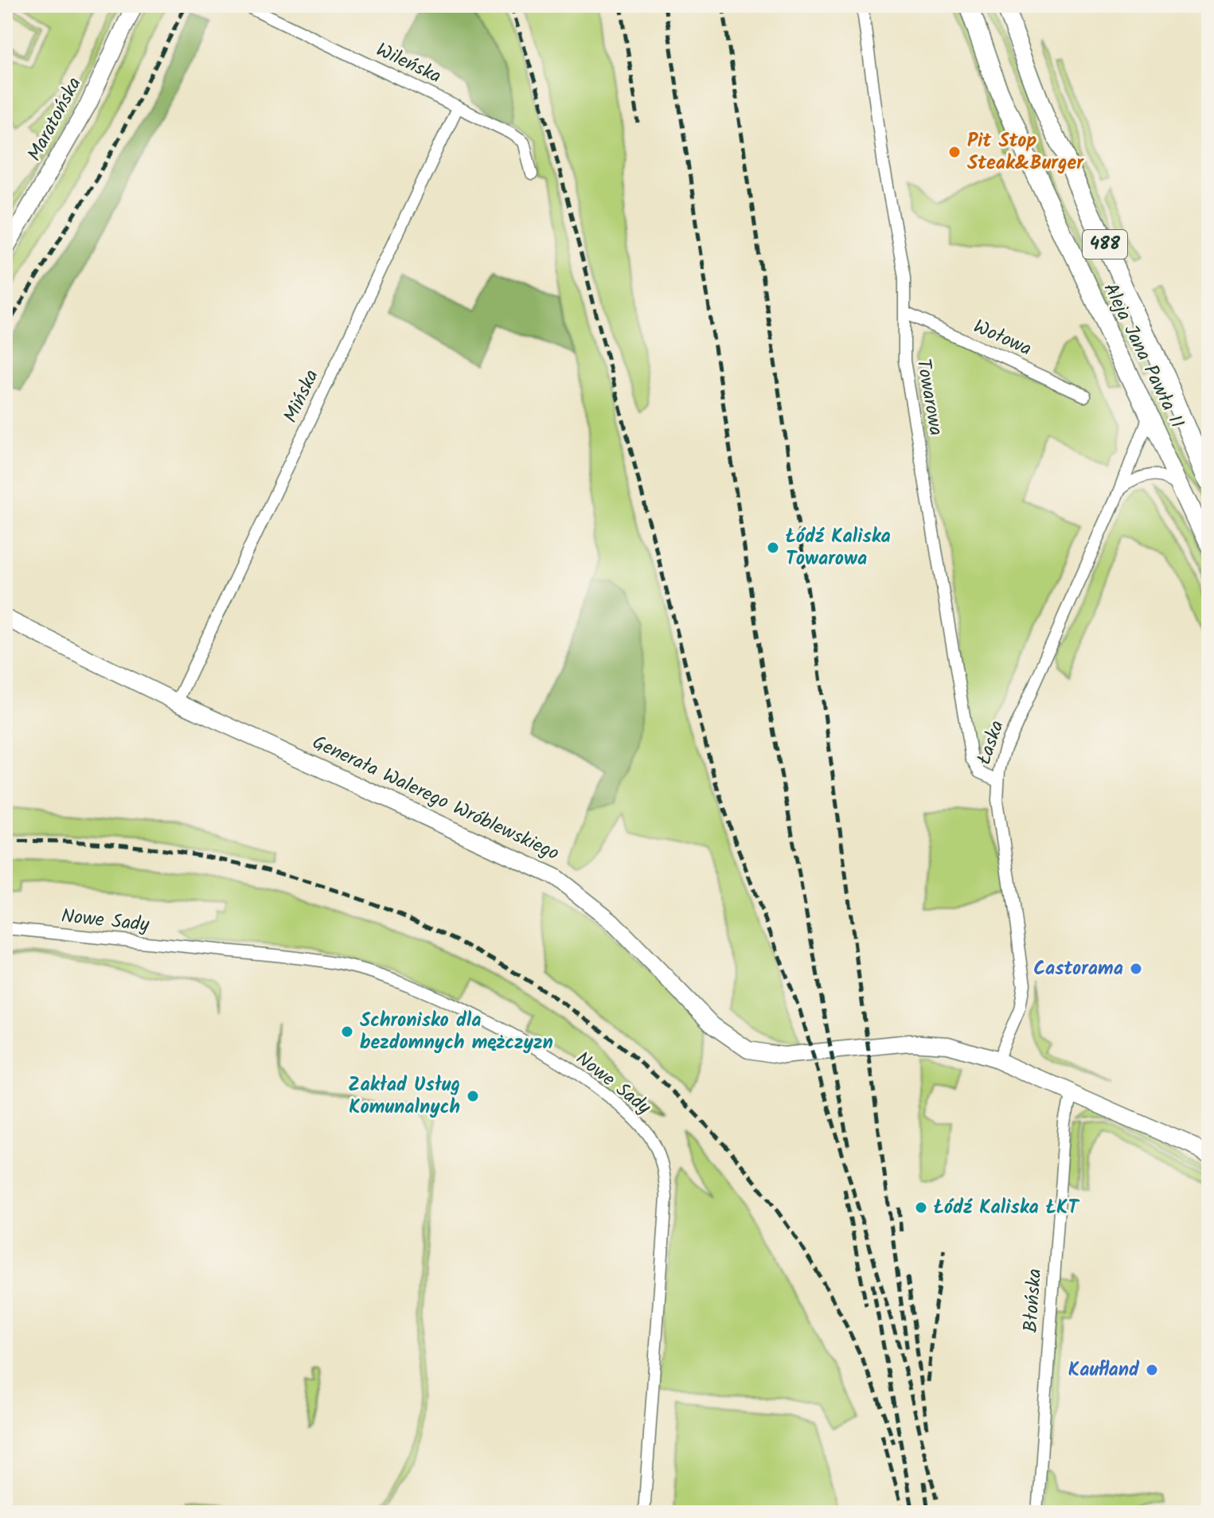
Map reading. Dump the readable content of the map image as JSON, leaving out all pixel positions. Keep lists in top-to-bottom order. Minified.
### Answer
{"streets":{"main road":["488","Aleja Jana Pawła II"],"street":["Wileńska","Maratońska","Wołowa","Mińska","Towarowa","Łaska","Generała Walerego Wróblewskiego","Nowe Sady","Błońska"]},"crossings":[["Wileńska","Mińska"],["Wołowa","Towarowa"],["Aleja Jana Pawła II","Łaska"],["Mińska","Generała Walerego Wróblewskiego"],["Towarowa","Łaska"],["Łaska","Generała Walerego Wróblewskiego"],["Generała Walerego Wróblewskiego","Błońska"]],"places":["Pit Stop Steak&Burger","Łódź Kaliska Towarowa","Castorama","Schronisko dla bezdomnych mężczyzn","Zakład Usług Komunalnych","Łódź Kaliska ŁKT","Kaufland"]}
